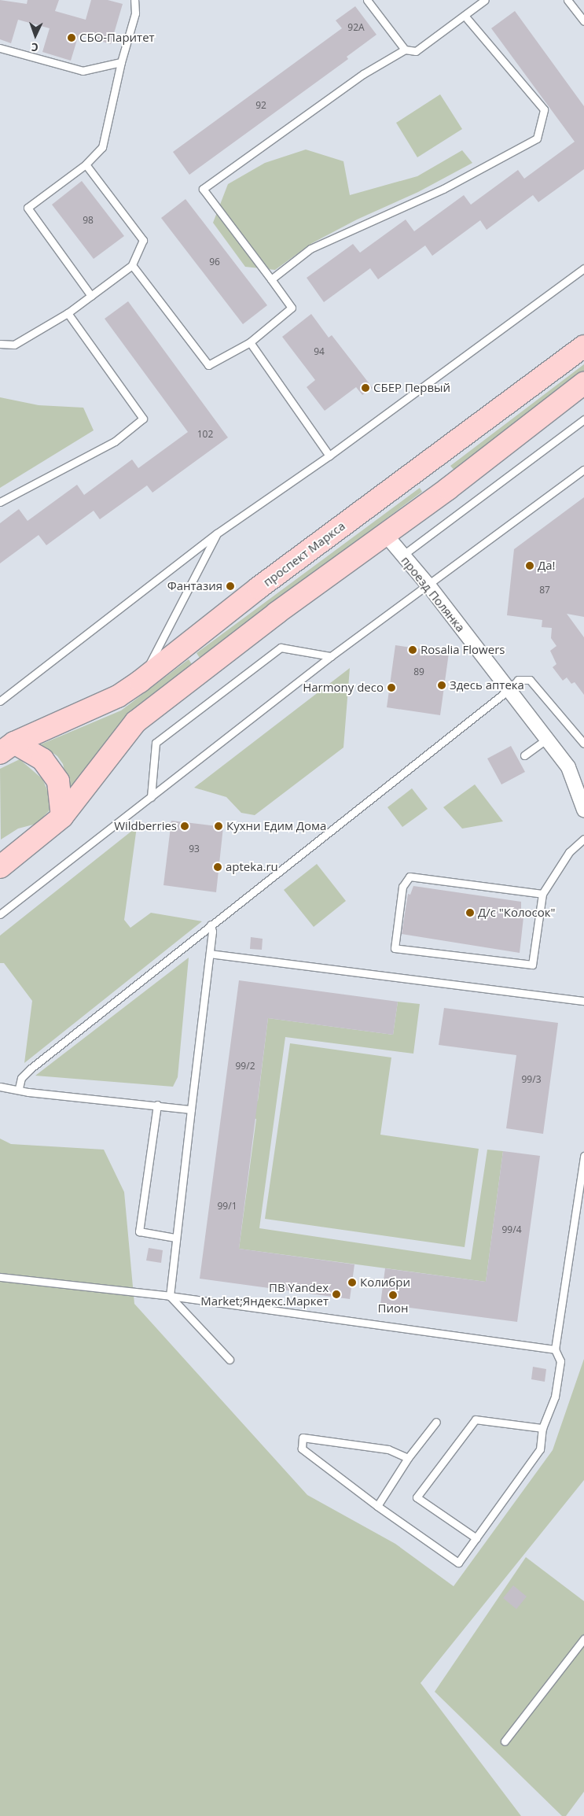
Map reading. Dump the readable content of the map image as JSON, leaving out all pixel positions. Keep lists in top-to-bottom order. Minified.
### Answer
{"streets":{"main road":["проспект Маркса"],"street":["проезд Полянка"]},"places":["СБО-Паритет","СБЕР Первый","Да!","Фантазия","Rosalia Flowers","Здесь аптека","Harmony deco","Wildberries","Кухни Едим Дома","apteka.ru","Д/с \"Колосок\"","Колибри","ПВ Yandex Market;Яндекс.Маркет","Пион"],"house_numbers":["92А","92","98","96","94","102","87","89","93","99/2","99/3","99/1","99/4"],"north":"bottom"}
